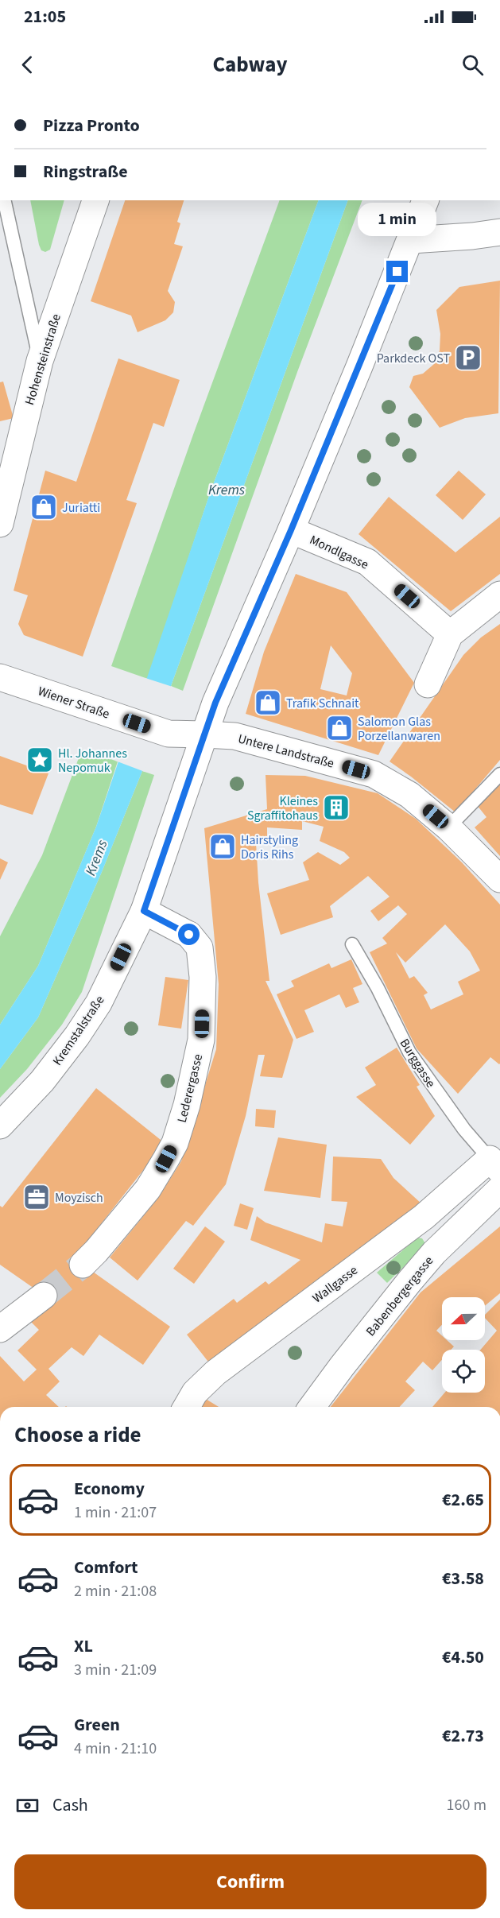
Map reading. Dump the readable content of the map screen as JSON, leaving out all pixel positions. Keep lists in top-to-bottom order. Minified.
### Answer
{"streets":{"street":["Hohensteinstraße","Mondlgasse","Wiener Straße","Untere Landstraße","Kremstalstraße","Lederergasse","Wallgasse","Babenbergergasse"],"lane":["Burggasse"]},"crossings":[["Mondlgasse","Kremstalstraße"],["Wiener Straße","Untere Landstraße"],["Wiener Straße","Kremstalstraße"],["Untere Landstraße","Kremstalstraße"],["Kremstalstraße","Lederergasse"],["Burggasse","Wallgasse"]],"water":["Krems"],"places":{"parking":["Parkdeck OST"],"shop":["Juriatti","Trafik Schnait","Salomon Glas Porzellanwaren","Hairstyling Doris Rihs"],"place":["Hl. Johannes Nepomuk"],"building":["Kleines Sgraffitohaus"],"office":["Moyzisch"]},"north":"left","page":{"status":"21:05","header":"Cabway","banner":["Pizza Pronto","Ringstraße"],"bubble":"1 min","heading":"Choose a ride","list":[{"name":"Economy","note":"1 min · 21:07","value":"€2.65"},{"name":"Comfort","note":"2 min · 21:08","value":"€3.58"},{"name":"XL","note":"3 min · 21:09","value":"€4.50"},{"name":"Green","note":"4 min · 21:10","value":"€2.73"}],"pay":["Cash","160 m"],"buttons":"Confirm"}}
